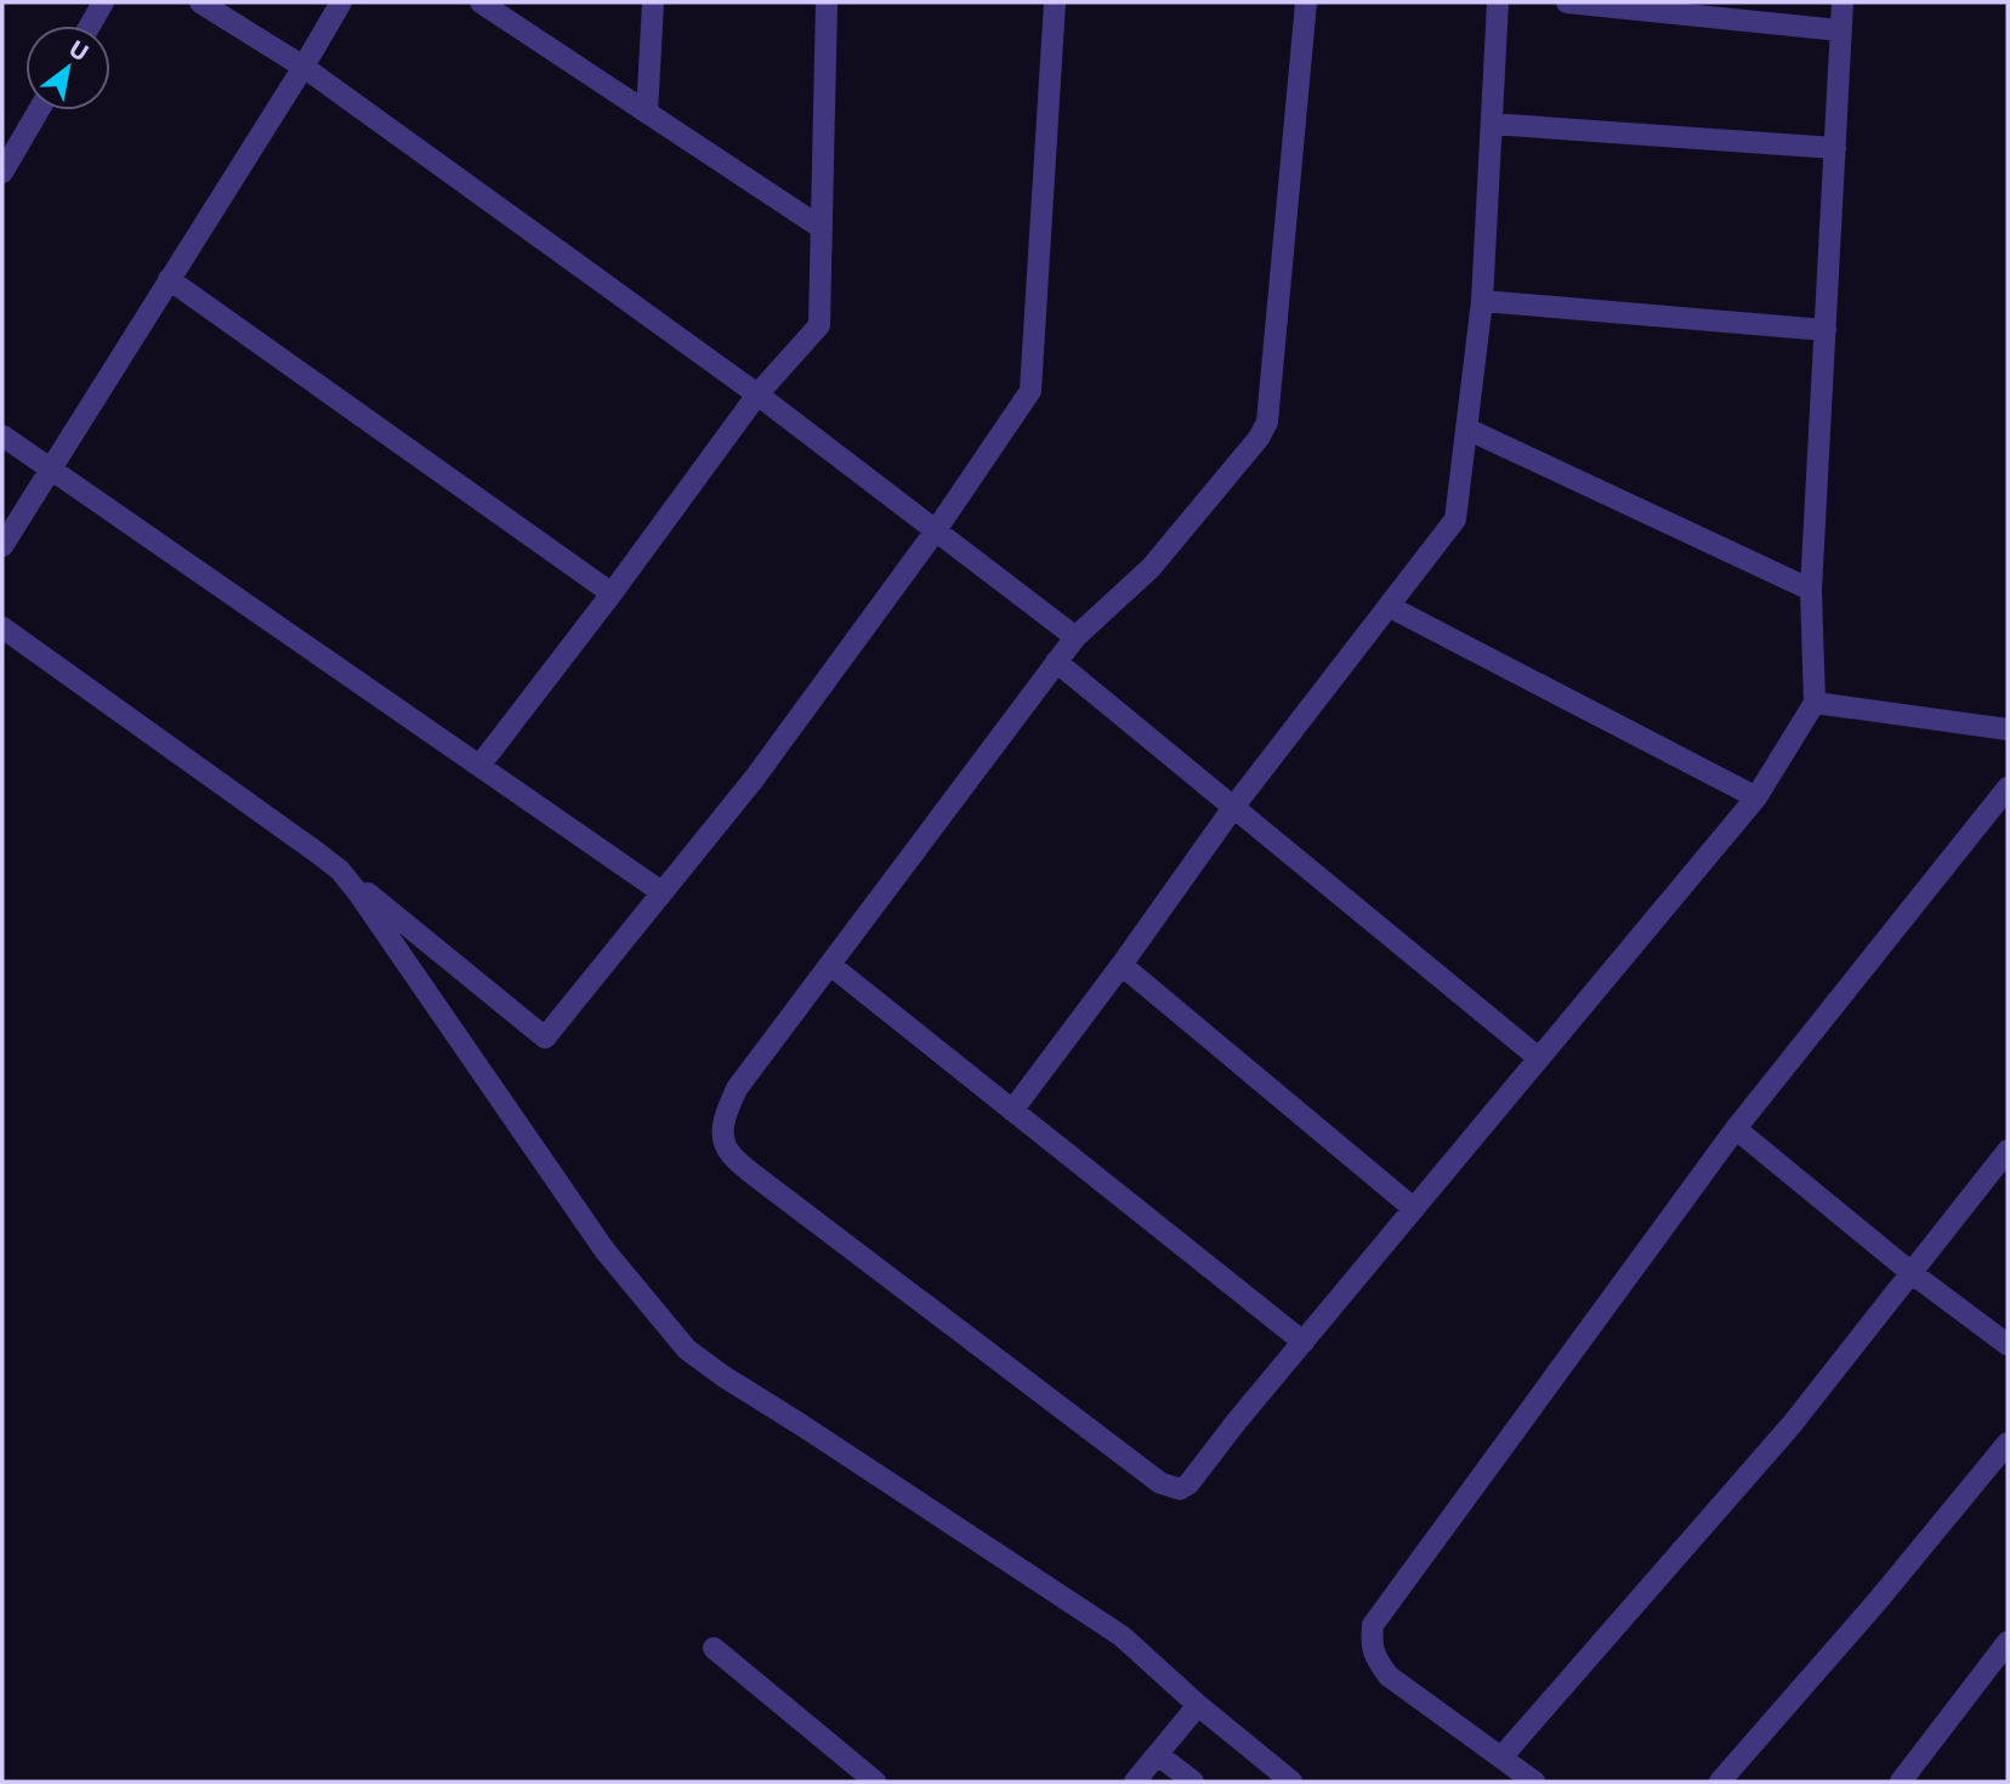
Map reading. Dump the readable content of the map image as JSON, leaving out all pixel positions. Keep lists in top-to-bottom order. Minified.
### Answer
{"north":"top right"}
